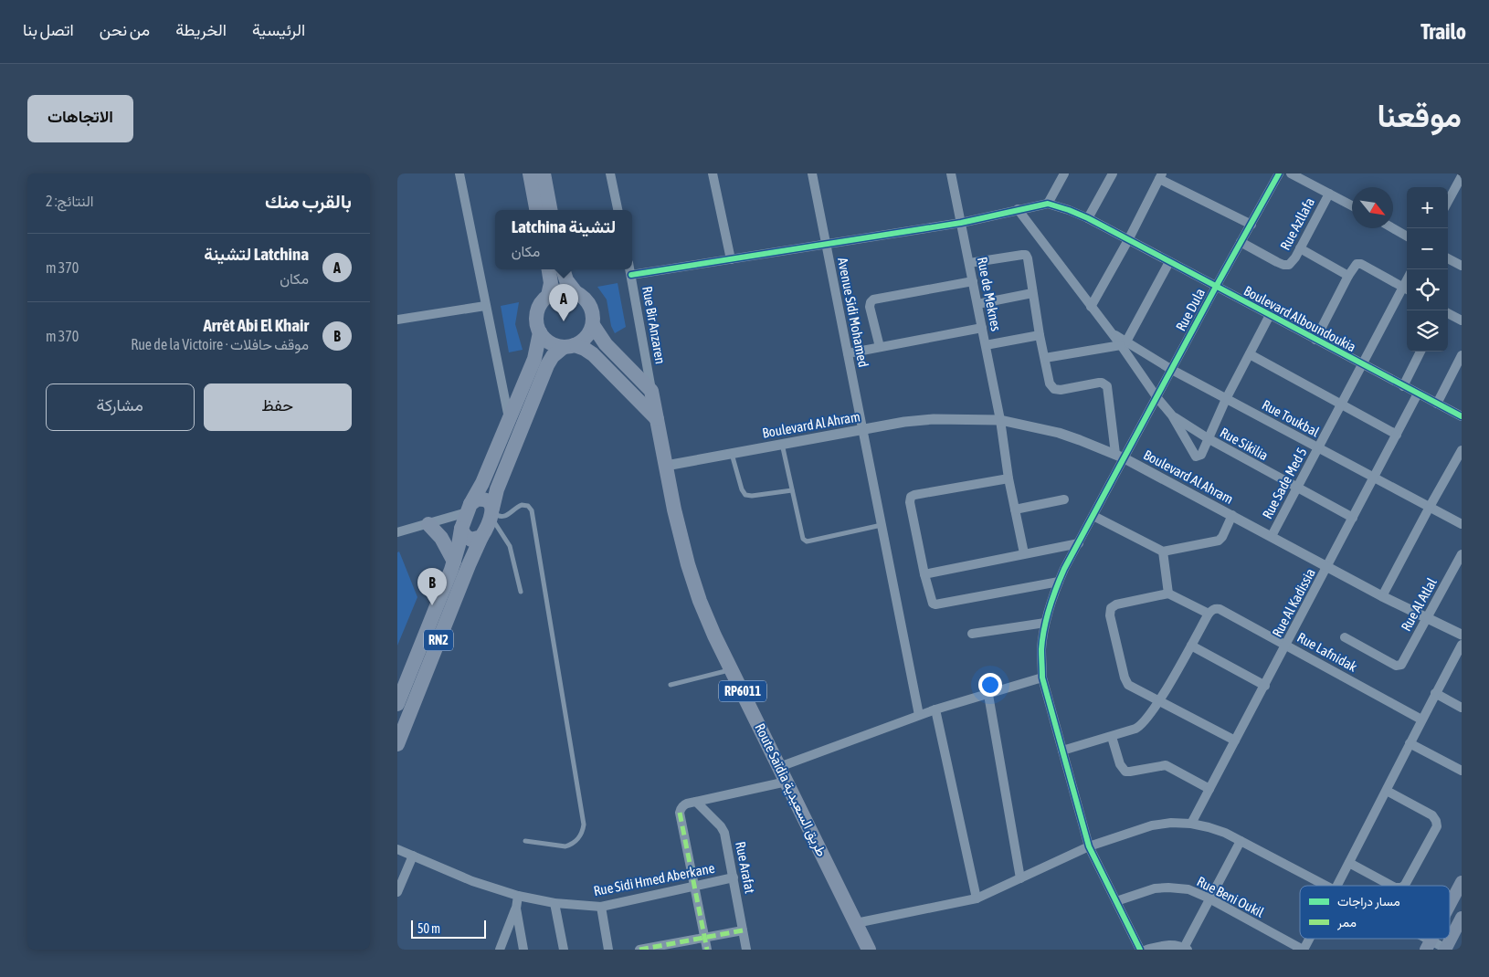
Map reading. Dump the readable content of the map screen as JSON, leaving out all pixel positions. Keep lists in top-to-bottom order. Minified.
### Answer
{"streets":{"highway":["RN2","RP6011","Route Saïdia طريق السعيدية"],"street":["Rue Azllafa","Rue de Meknes","Rue Dula","Avenue Sidi Mohamed","Boulevard Alboundoukia","Rue Bir Anzaren","Rue Toukbal","Boulevard Al Ahram","Rue Sikilia","Rue Sade Med 5","Rue Al Kadissia","Rue Al Atlal","Rue Lafnidak","Rue Arafat","Rue Sidi Hmed Aberkane","Rue Beni Oukil"]},"crossings":[["Rue Azllafa","Rue Dula"],["Rue de Meknes","Boulevard Al Ahram"],["Rue Dula","Boulevard Alboundoukia"],["Rue Dula","Rue Toukbal"],["Rue Dula","Boulevard Al Ahram"],["Rue Dula","Rue Beni Oukil"],["Avenue Sidi Mohamed","Boulevard Al Ahram"],["Boulevard Alboundoukia","Rue Sade Med 5"],["Boulevard Alboundoukia","Rue Al Kadissia"],["Rue Bir Anzaren","Route Saïdia طريق السعيدية"],["Rue Toukbal","Rue Sade Med 5"],["Rue Toukbal","Rue Al Kadissia"],["Boulevard Al Ahram","Rue Sade Med 5"],["Boulevard Al Ahram","Rue Al Kadissia"],["Boulevard Al Ahram","Rue Al Atlal"],["Boulevard Al Ahram","Route Saïdia طريق السعيدية"],["Rue Sikilia","Rue Sade Med 5"],["Rue Sikilia","Rue Al Kadissia"],["Rue Al Kadissia","Rue Lafnidak"],["Rue Arafat","Rue Sidi Hmed Aberkane"]],"legend":["مسار دراجات","ممر"],"scale_bar":"50 m","north":"bottom right","page":{"header":"Trailo","nav":["الرئيسية","الخريطة","من نحن","اتصل بنا"],"title":"موقعنا","buttons":["الاتجاهات",["حفظ","مشاركة"]],"heading":["بالقرب منك","النتائج: 2"],"map_buttons":["+","−"],"popup":["Latchina لتشينة","مكان"],"list":[{"mark":"A","name":"Latchina لتشينة","note":"مكان","value":"370 m"},{"mark":"B","name":"Arrêt Abi El Khair","note":"موقف حافلات · Rue de la Victoire","value":"370 m"}],"pins":["A","B"],"scale":"50 m"}}
